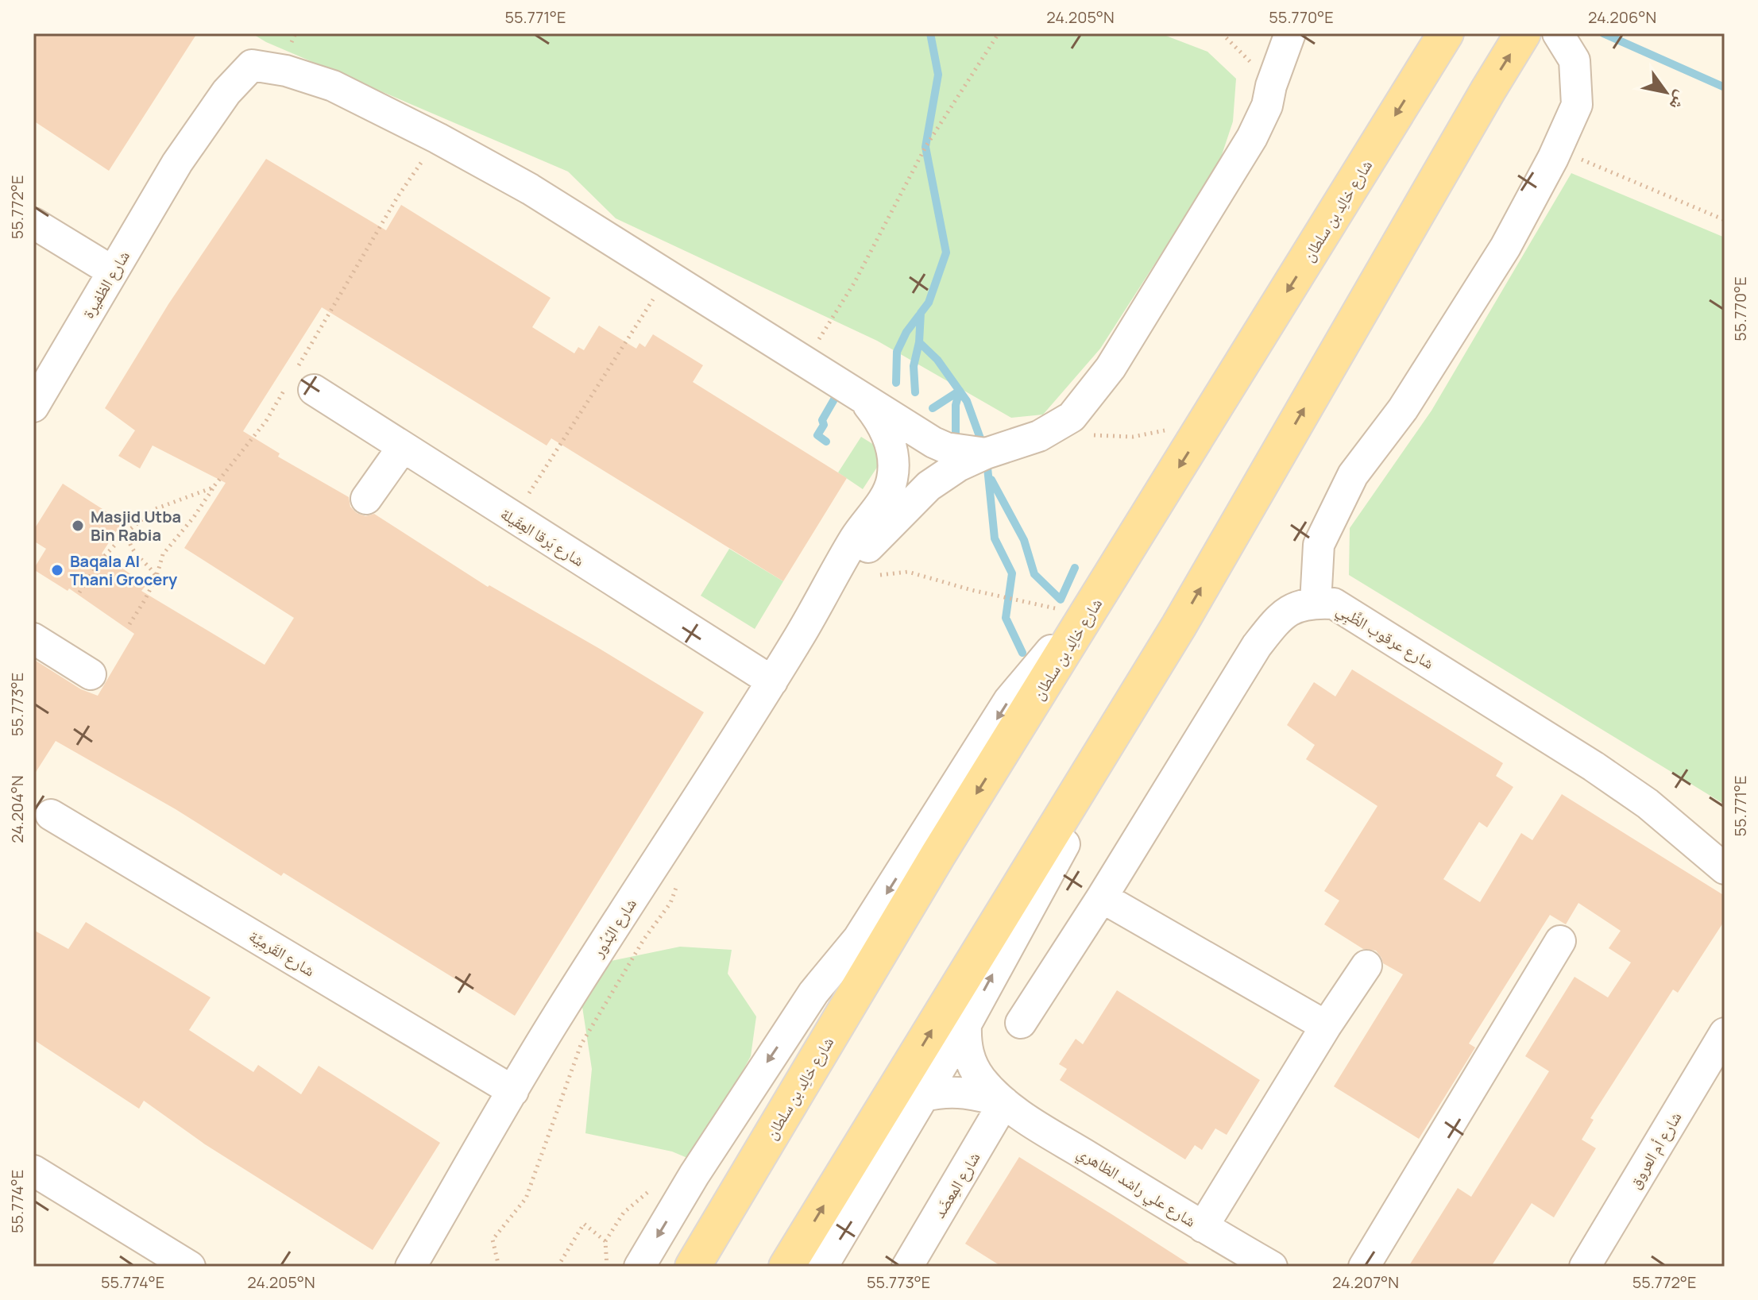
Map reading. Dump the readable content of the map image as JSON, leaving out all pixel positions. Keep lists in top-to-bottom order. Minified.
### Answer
{"streets":{"main road":["شارع خالِد بن سلطان"],"street":["شارع الظفيرة","شارع بَرقا العِقَيلة","شارع عرقوب الظَّبِي","شارع البُدُور","شارع القَرمِيَّة","شارع أم العروق","شارع المِعضَد","شارع علي راشد الظاهري"]},"crossings":[["شارع بَرقا العِقَيلة","شارع البُدُور"],["شارع البُدُور","شارع القَرمِيَّة"],["شارع المِعضَد","شارع علي راشد الظاهري"]],"places":["Masjid Utba Bin Rabia","Baqala Al Thani Grocery"],"north":"bottom right","coordinates":["55.771°E","24.205°N","55.770°E","24.206°N","55.772°E","55.773°E","24.204°N","55.774°E","24.207°N"]}
